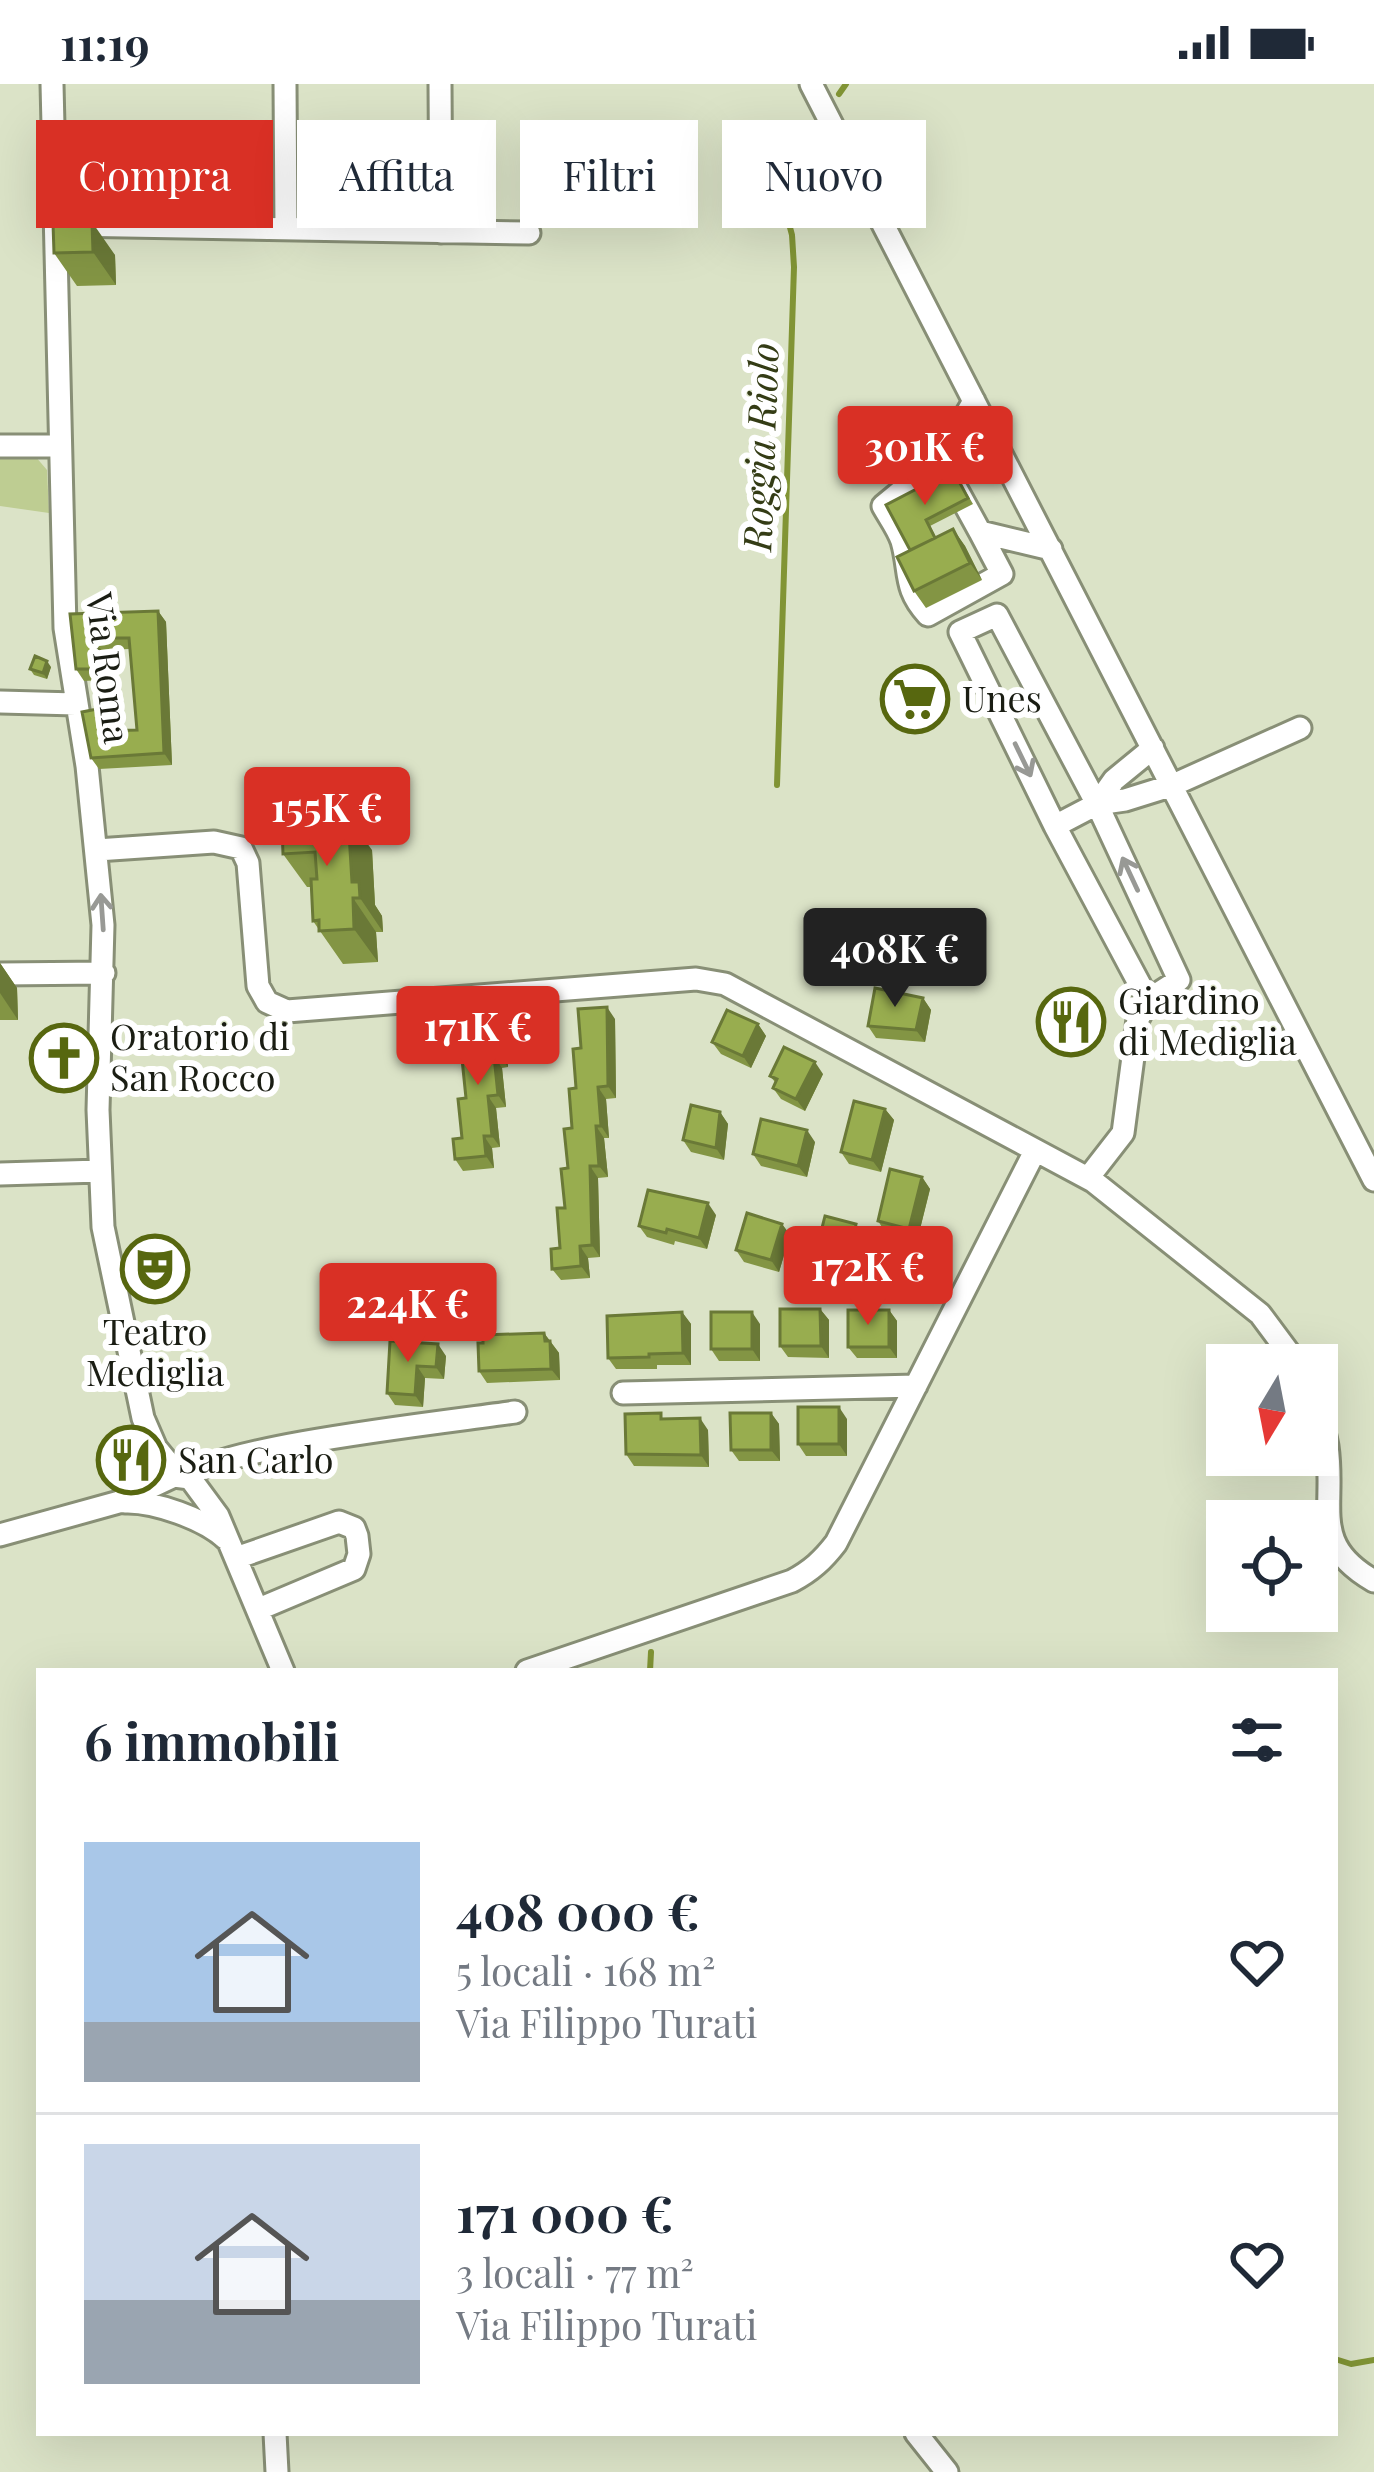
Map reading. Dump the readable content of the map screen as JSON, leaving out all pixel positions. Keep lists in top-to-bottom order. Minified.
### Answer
{"streets":{"street":["Via Roma"]},"water":["Roggia Riolo"],"places":{"supermarket":["Unes"],"restaurant":["Giardino di Mediglia","San Carlo"],"church":["Oratorio di San Rocco"],"theatre":["Teatro Mediglia"]},"north":"bottom","page":{"status":"11:19","chip":["Compra","Affitta","Filtri","Nuovo"],"price":["301K €","155K €","408K €","171K €","172K €","224K €"],"heading":"6 immobili","list":[{"name":"408 000 €","note":"5 locali · 168 m² · Via Filippo Turati"},{"name":"171 000 €","note":"3 locali · 77 m² · Via Filippo Turati"}]}}
